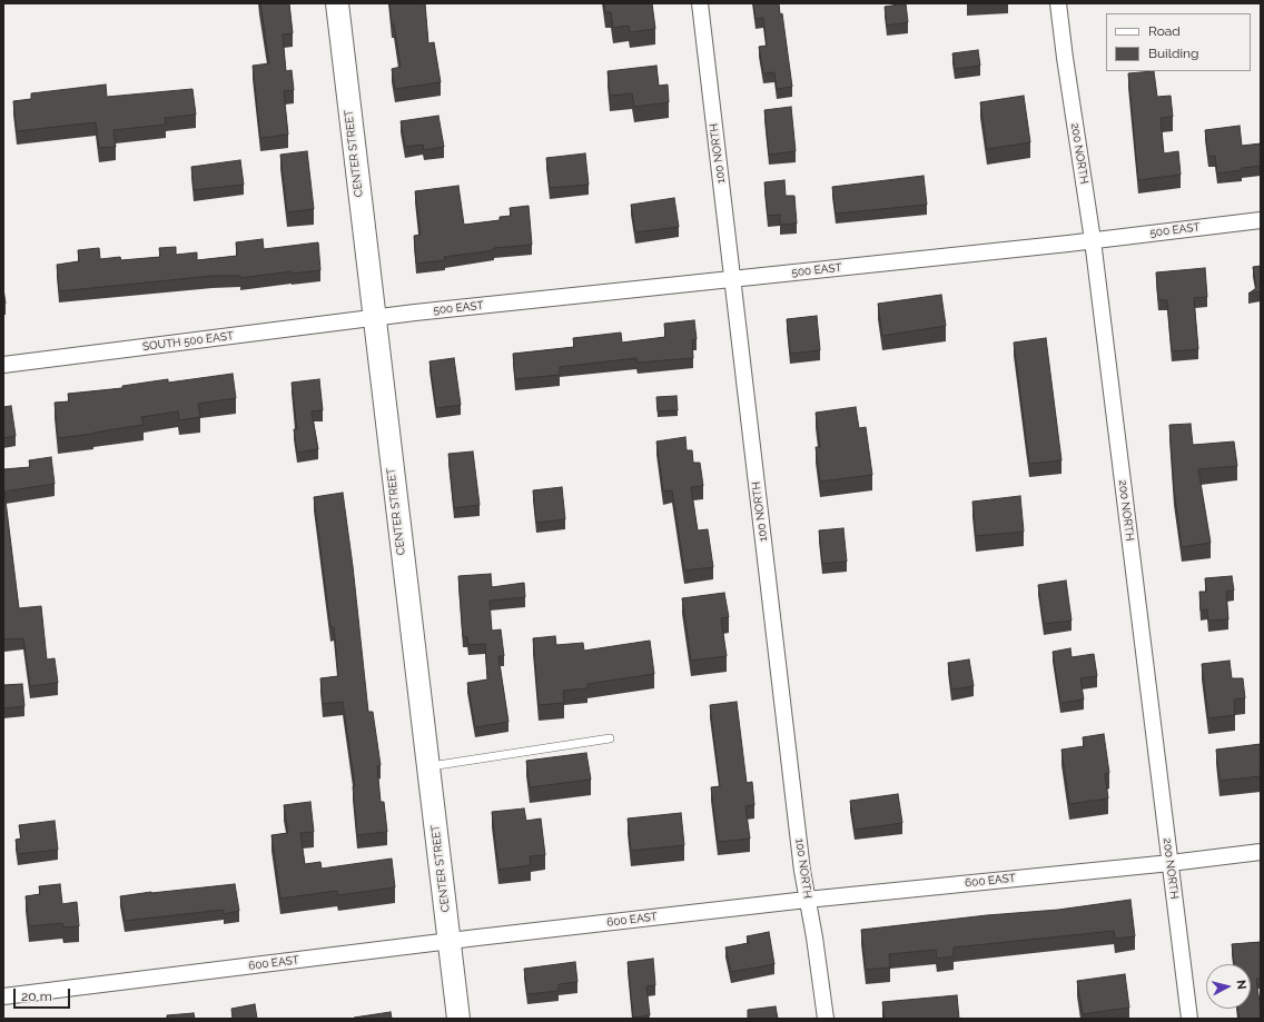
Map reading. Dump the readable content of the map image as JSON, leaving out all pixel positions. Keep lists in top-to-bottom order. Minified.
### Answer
{"streets":{"street":["CENTER STREET","100 NORTH","200 NORTH","500 EAST","SOUTH 500 EAST","600 EAST"]},"crossings":[["CENTER STREET","500 EAST"],["CENTER STREET","SOUTH 500 EAST"],["CENTER STREET","600 EAST"],["100 NORTH","500 EAST"],["100 NORTH","600 EAST"],["200 NORTH","500 EAST"],["200 NORTH","600 EAST"],["500 EAST","SOUTH 500 EAST"]],"legend":["Road","Building"],"scale_bar":"20 m","north":"right"}
